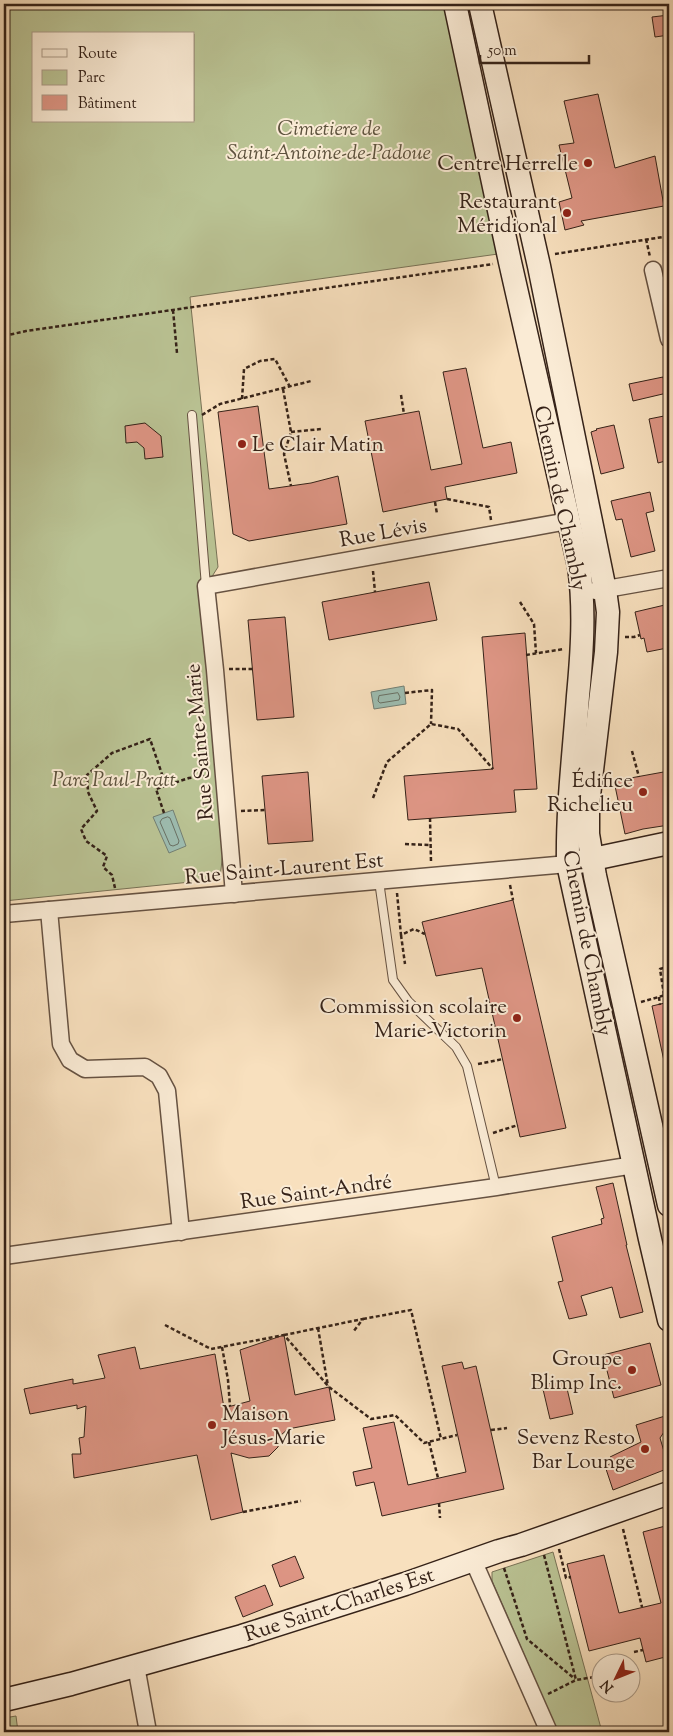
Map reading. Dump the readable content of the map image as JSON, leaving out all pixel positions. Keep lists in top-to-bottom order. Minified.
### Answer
{"streets":{"main road":["Chemin de Chambly","Rue Saint-Charles Est"],"street":["Rue Lévis","Rue Sainte-Marie","Rue Saint-Laurent Est","Rue Saint-André"]},"crossings":[["Chemin de Chambly","Rue Lévis"],["Chemin de Chambly","Rue Saint-Laurent Est"],["Chemin de Chambly","Rue Saint-André"],["Rue Lévis","Rue Sainte-Marie"],["Rue Sainte-Marie","Rue Saint-Laurent Est"]],"parks":["Cimetiere de Saint-Antoine-de-Padoue","Parc Paul-Pratt"],"places":["Centre Herrelle","Restaurant Méridional","Le Clair Matin","Édifice Richelieu","Commission scolaire Marie-Victorin","Groupe Blimp Inc.","Maison Jésus-Marie","Sevenz Resto Bar Lounge"],"legend":["Route","Parc","Bâtiment"],"scale_bar":"50 m","north":"bottom left"}
